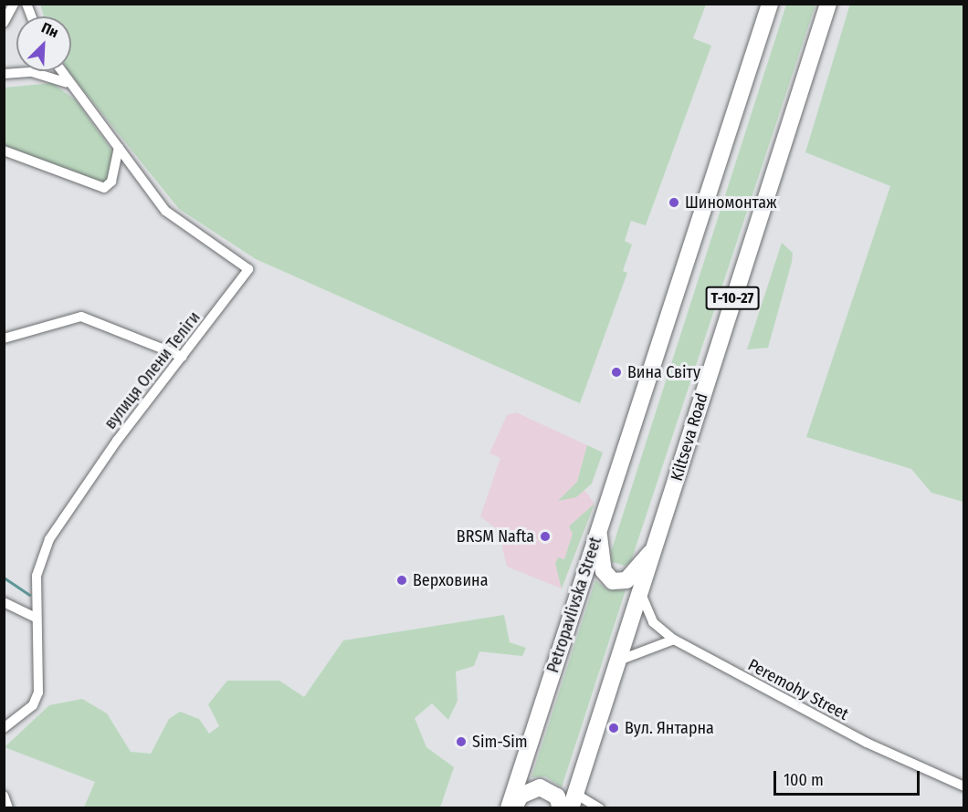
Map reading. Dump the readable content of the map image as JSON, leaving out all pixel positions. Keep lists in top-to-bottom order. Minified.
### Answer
{"streets":{"highway":["Т-10-27","Kiltseva Road","Petropavlivska Street"],"street":["вулиця Олени Теліги","Peremohy Street"]},"crossings":[["Kiltseva Road","Peremohy Street"]],"places":["Шиномонтаж","Вина Світу","BRSM Nafta","Верховина","Вул. Янтарна","Sim-Sim"],"scale_bar":"100 m","north":"top right"}
